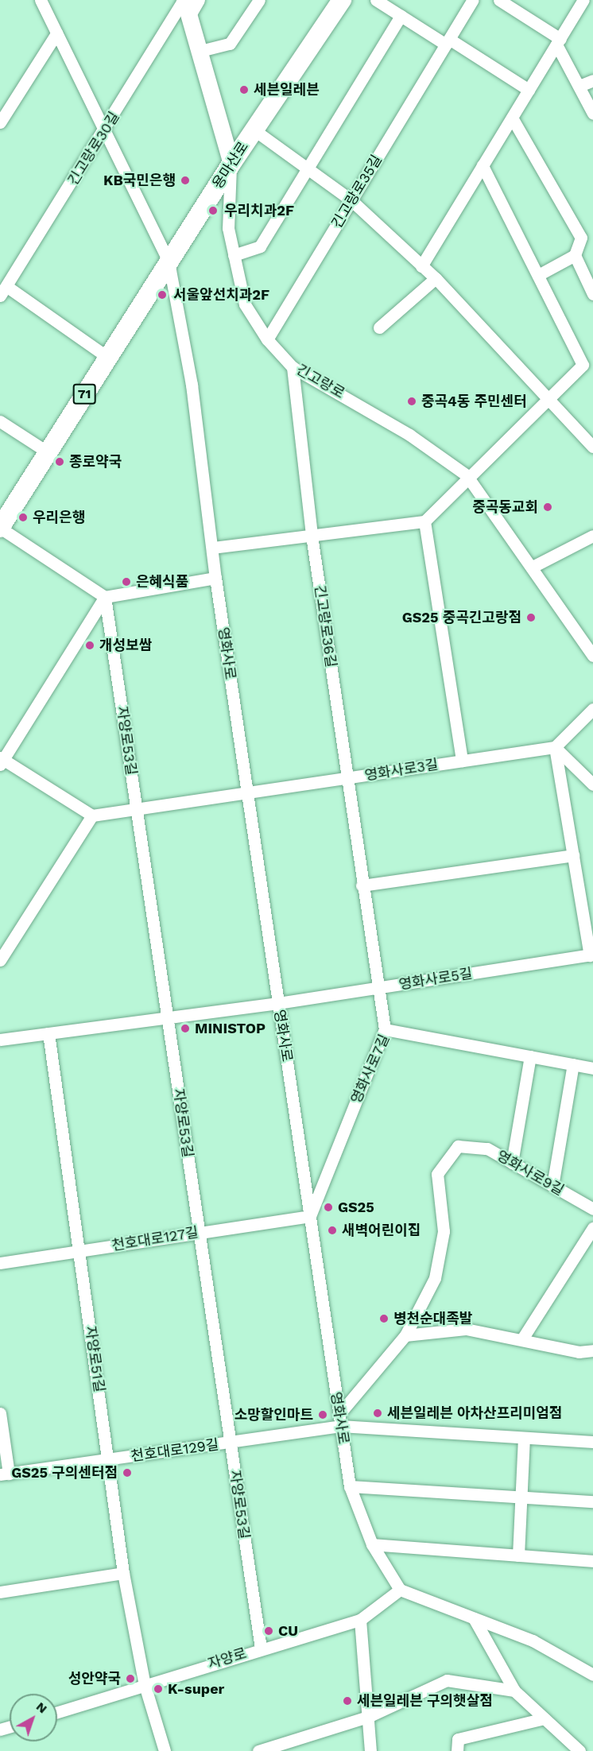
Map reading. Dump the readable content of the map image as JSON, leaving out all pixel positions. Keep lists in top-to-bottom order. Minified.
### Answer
{"streets":{"main road":["용마산로","긴고랑로","71"],"street":["긴고랑로30길","긴고랑로35길","긴고랑로36길","영화사로","자양로53길","영화사로3길","영화사로5길","영화사로7길","영화사로9길","천호대로127길","자양로51길","천호대로129길","자양로"]},"crossings":[["긴고랑로30길","긴고랑로"],["긴고랑로30길","영화사로"],["용마산로","긴고랑로"],["용마산로","영화사로"],["긴고랑로35길","긴고랑로"],["긴고랑로","긴고랑로36길"],["긴고랑로36길","영화사로3길"],["긴고랑로36길","영화사로5길"],["긴고랑로36길","영화사로7길"],["영화사로","영화사로3길"],["영화사로","영화사로5길"],["영화사로","영화사로7길"],["영화사로","영화사로9길"],["영화사로","천호대로127길"],["영화사로","천호대로129길"],["영화사로","자양로"],["자양로53길","영화사로3길"],["자양로53길","영화사로5길"],["자양로53길","천호대로127길"],["자양로53길","천호대로129길"],["자양로53길","자양로"],["영화사로5길","자양로51길"],["영화사로7길","천호대로127길"],["영화사로9길","천호대로129길"],["천호대로127길","자양로51길"],["자양로51길","천호대로129길"],["자양로51길","자양로"]],"places":["세븐일레븐","KB국민은행","우리치과2F","서울앞선치과2F","중곡4동 주민센터","종로약국","중곡동교회","우리은행","은혜식품","GS25 중곡긴고랑점","개성보쌈","MINISTOP","GS25","새벽어린이집","병천순대족발","세븐일레븐 아차산프리미엄점","소망할인마트","GS25 구의센터점","CU","성안약국","K-super","세븐일레븐 구의햇살점"],"north":"top right"}
